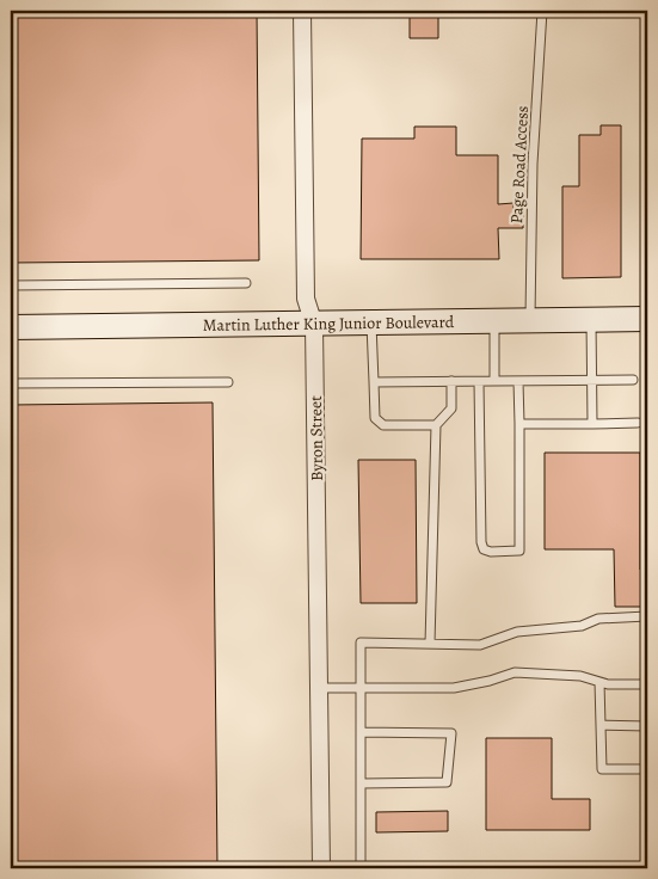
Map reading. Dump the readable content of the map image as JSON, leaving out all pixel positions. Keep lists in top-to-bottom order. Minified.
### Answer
{"streets":{"street":["Martin Luther King Junior Boulevard","Byron Street"],"lane":["Page Road Access"]},"crossings":[["Page Road Access","Martin Luther King Junior Boulevard"],["Martin Luther King Junior Boulevard","Byron Street"]]}
